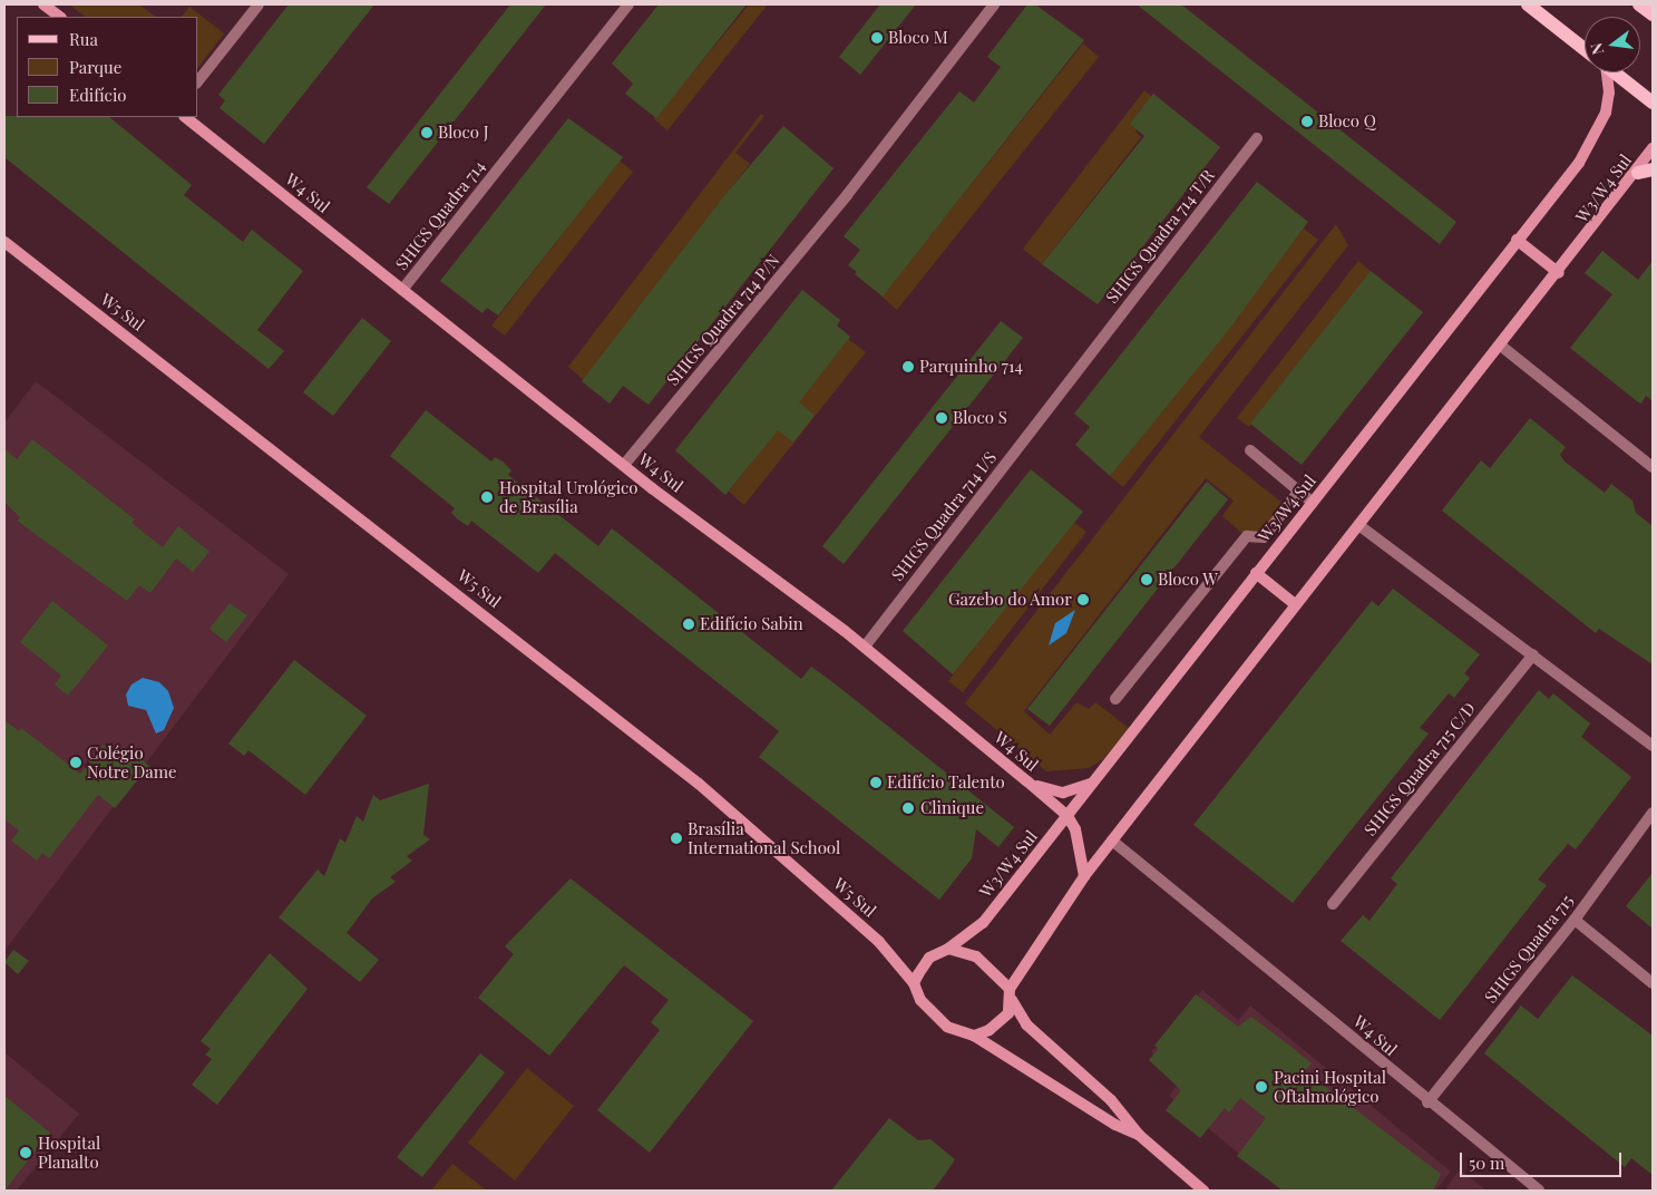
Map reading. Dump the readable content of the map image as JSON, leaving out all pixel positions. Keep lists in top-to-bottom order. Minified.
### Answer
{"streets":{"main road":["W3/W4 Sul","W4 Sul","W5 Sul"],"street":["SHIGS Quadra 714","SHIGS Quadra 714 T/R","SHIGS Quadra 714 P/N","SHIGS Quadra 714 I/S","SHIGS Quadra 715 C/D","SHIGS Quadra 715"]},"crossings":[["W3/W4 Sul","W4 Sul"],["W3/W4 Sul","W5 Sul"],["W4 Sul","SHIGS Quadra 714"],["W4 Sul","SHIGS Quadra 714 P/N"],["W4 Sul","SHIGS Quadra 714 I/S"],["W4 Sul","SHIGS Quadra 715"],["SHIGS Quadra 714 T/R","SHIGS Quadra 714 I/S"]],"places":["Bloco M","Bloco Q","Bloco J","Parquinho 714","Bloco S","Hospital Urológico de Brasília","Bloco W","Gazebo do Amor","Edifício Sabin","Colégio Notre Dame","Edifício Talento","Clinique","Brasília International School","Pacini Hospital Oftalmológico","Hospital Planalto"],"legend":["Rua","Parque","Edifício"],"scale_bar":"50 m","north":"left"}
